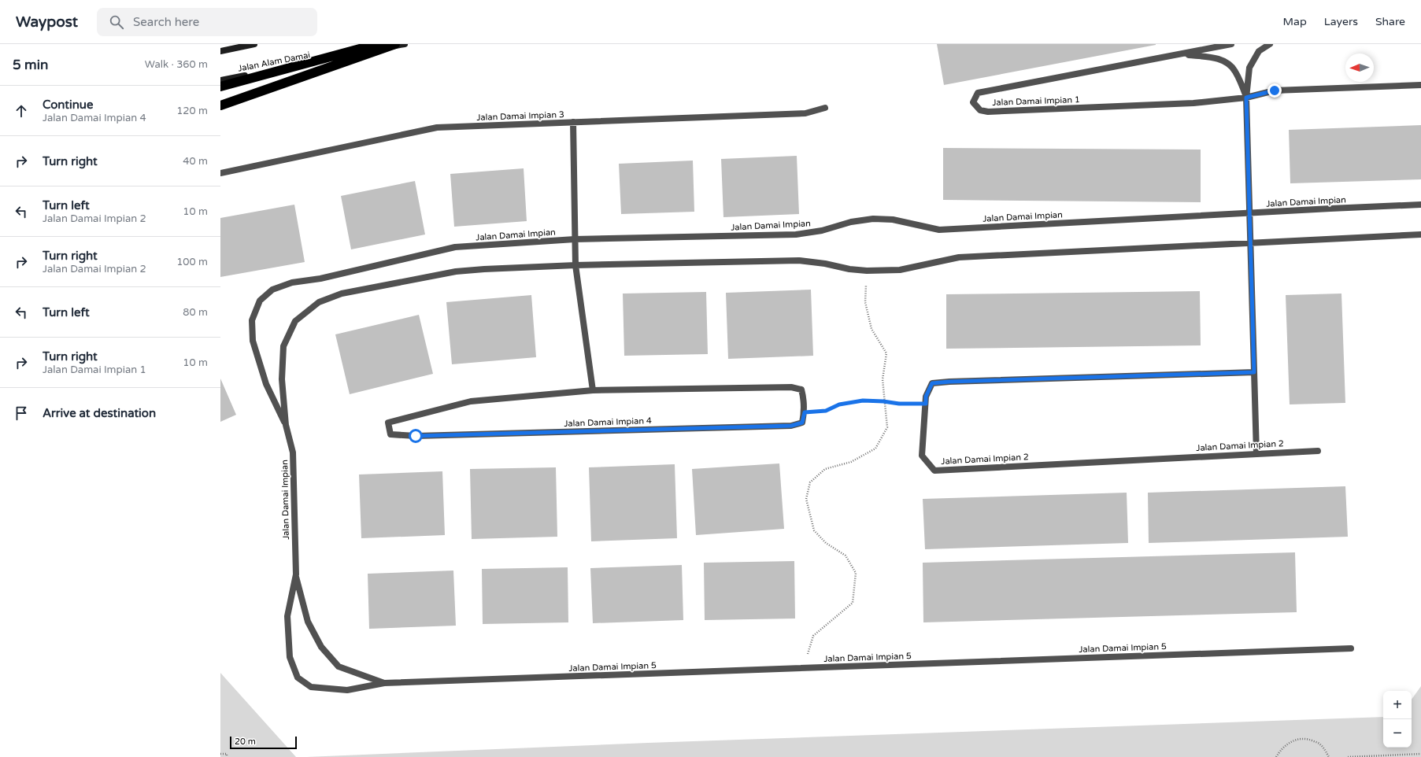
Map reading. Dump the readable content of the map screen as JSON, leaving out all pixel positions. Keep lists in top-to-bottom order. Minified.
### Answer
{"streets":{"main road":["Jalan Alam Damai"],"street":["Jalan Damai Impian 1","Jalan Damai Impian 3","Jalan Damai Impian","Jalan Damai Impian 4","Jalan Damai Impian 2","Jalan Damai Impian 5"]},"crossings":[["Jalan Damai Impian","Jalan Damai Impian 5"]],"scale_bar":"20 m","north":"left","page":{"header":"Waypost","search":"Search here","nav":["Map","Layers","Share"],"heading":["5 min","Walk · 360 m"],"list":[["Continue","Jalan Damai Impian 4","120 m"],["Turn right","40 m"],["Turn left","Jalan Damai Impian 2","10 m"],["Turn right","Jalan Damai Impian 2","100 m"],["Turn left","80 m"],["Turn right","Jalan Damai Impian 1","10 m"],"Arrive at destination"],"map_buttons":["+","−"],"scale":"20 m"}}
